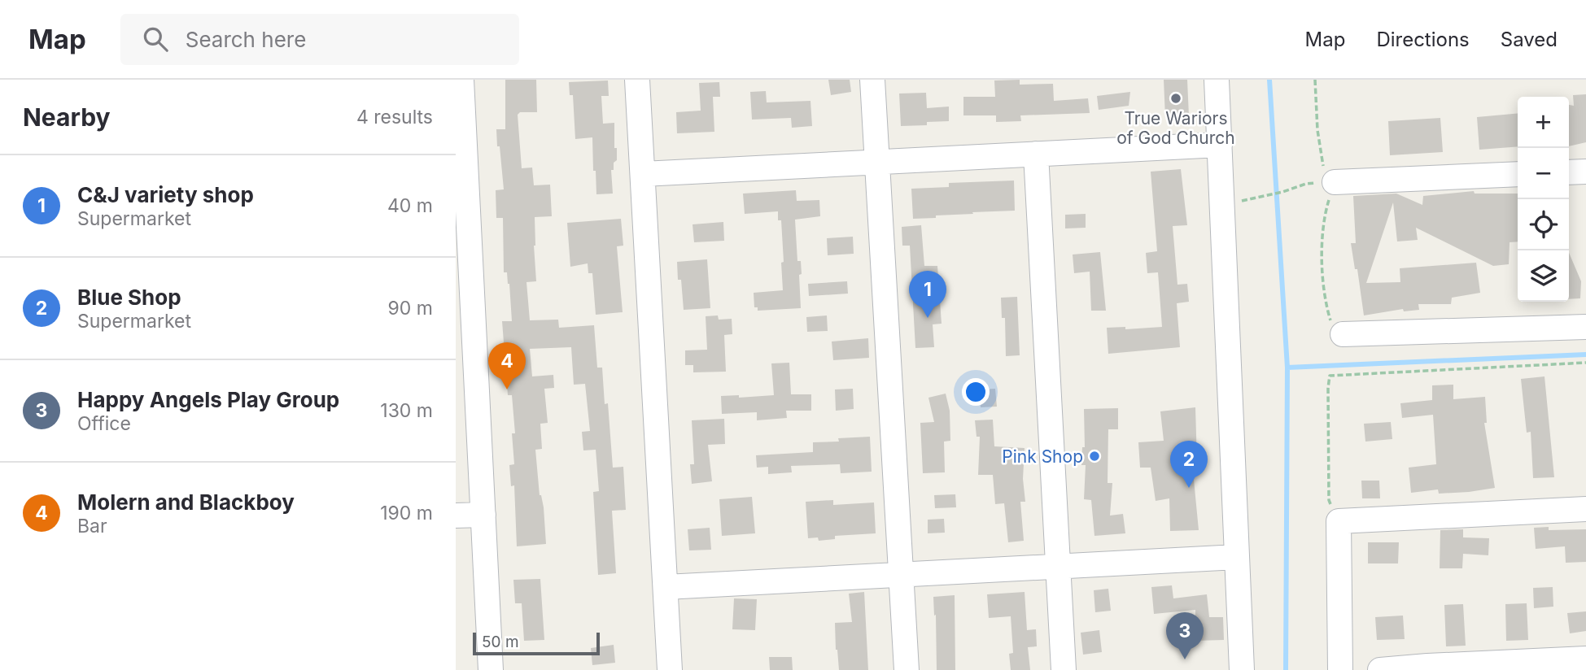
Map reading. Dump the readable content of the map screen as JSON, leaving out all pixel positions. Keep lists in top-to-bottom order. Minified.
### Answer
{"places":["True Wariors of God Church","Pink Shop"],"scale_bar":"50 m","page":{"header":"Map","search":"Search here","nav":["Map","Directions","Saved"],"heading":["Nearby","4 results"],"map_buttons":["+","−"],"list":[{"mark":"1","name":"C&J variety shop","note":"Supermarket","value":"40 m"},{"mark":"2","name":"Blue Shop","note":"Supermarket","value":"90 m"},{"mark":"3","name":"Happy Angels Play Group","note":"Office","value":"130 m"},{"mark":"4","name":"Molern and Blackboy","note":"Bar","value":"190 m"}],"pins":["1","4","2","3"],"scale":"50 m"}}
